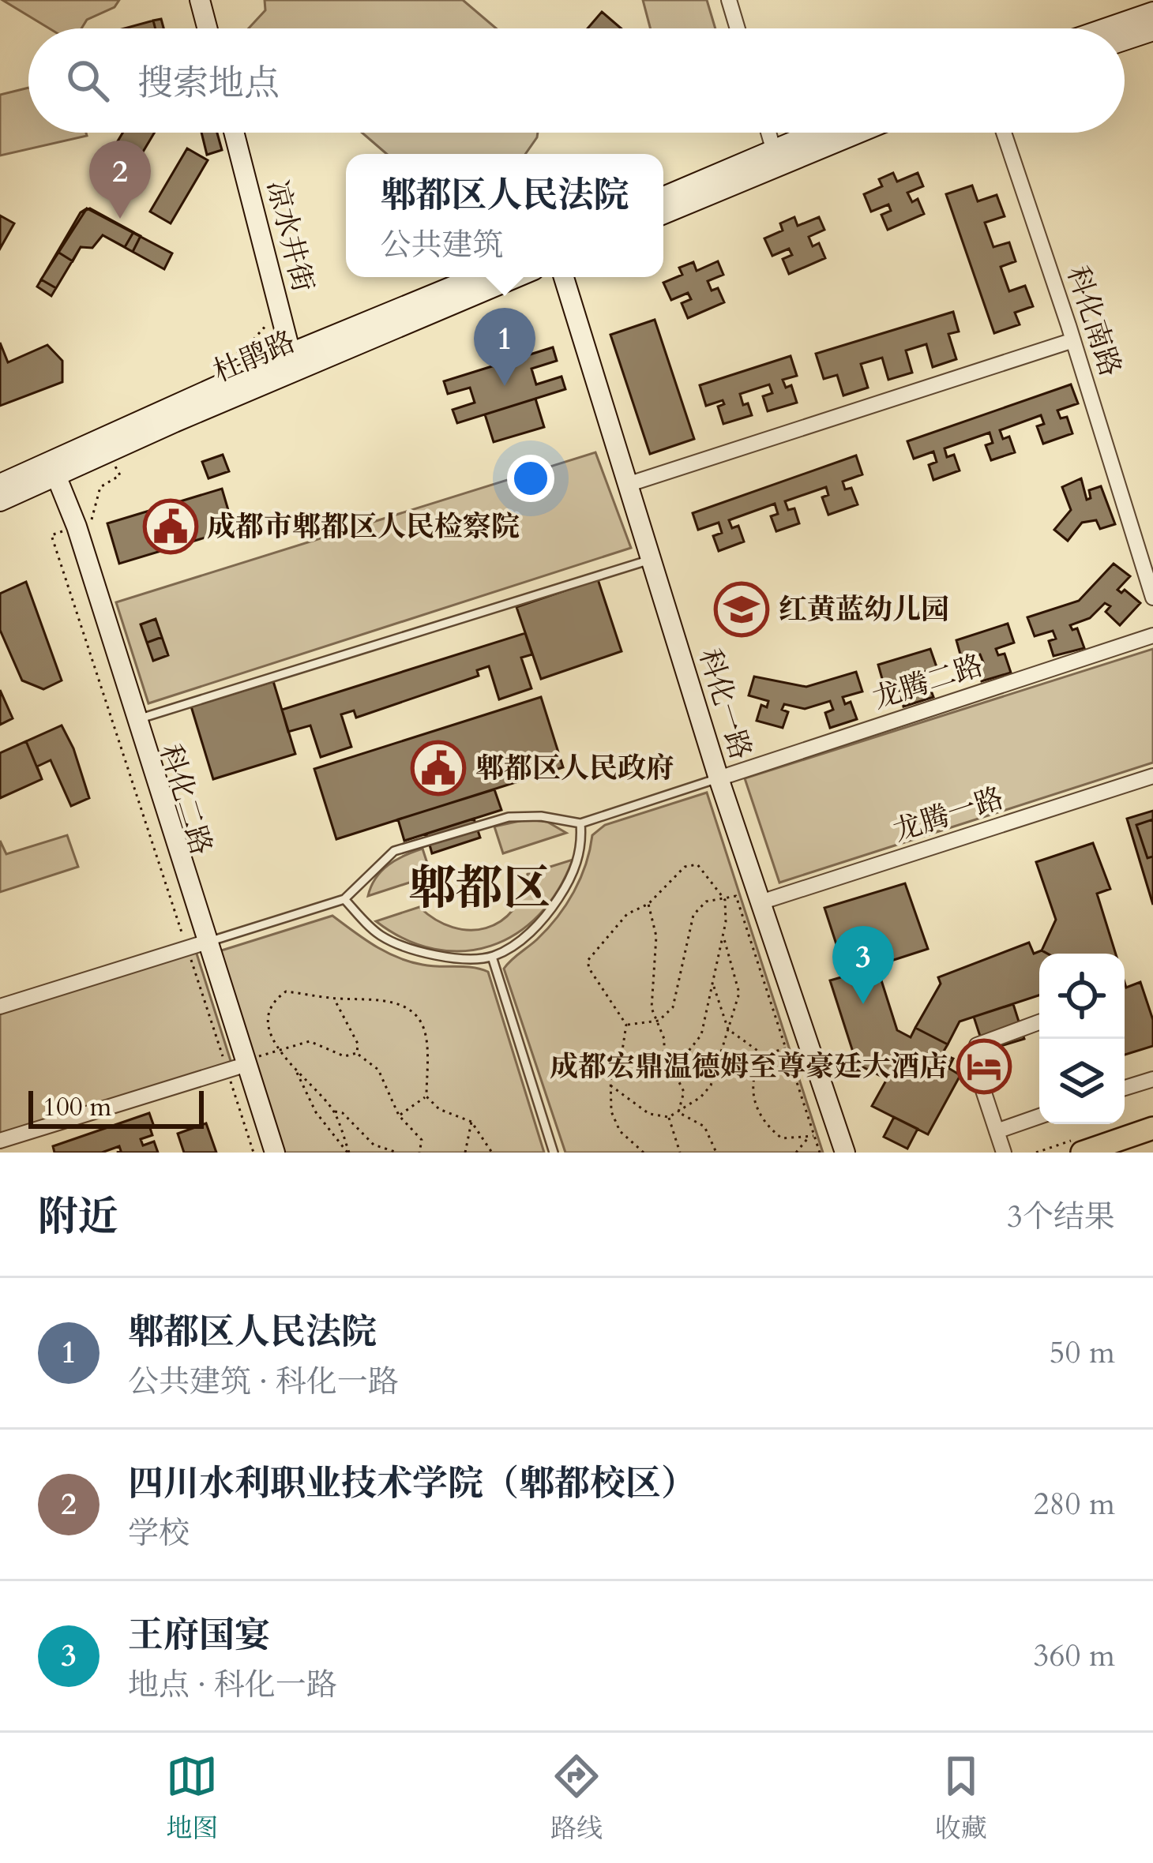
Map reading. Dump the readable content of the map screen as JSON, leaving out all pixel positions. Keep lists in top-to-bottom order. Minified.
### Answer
{"streets":{"street":["凉水井街","科化南路","杜鹃路","龙腾二路","科化一路","科化二路","龙腾一路"]},"crossings":[["凉水井街","杜鹃路"],["杜鹃路","科化二路"],["龙腾二路","科化一路"],["科化一路","龙腾一路"]],"districts":["郫都区"],"places":{"public building":["成都市郫都区人民检察院","郫都区人民政府"],"school or university":["红黄蓝幼儿园"],"hotel":["成都宏鼎温德姆至尊豪廷大酒店"]},"scale_bar":"100 m","page":{"search":"搜索地点","pins":["2","1","3"],"popup":["郫都区人民法院","公共建筑"],"scale":"100 m","heading":["附近","3个结果"],"list":[{"mark":"1","name":"郫都区人民法院","note":"公共建筑 · 科化一路","value":"50 m"},{"mark":"2","name":"四川水利职业技术学院（郫都校区）","note":"学校","value":"280 m"},{"mark":"3","name":"王府国宴","note":"地点 · 科化一路","value":"360 m"}],"nav":["地图","路线","收藏"]}}
